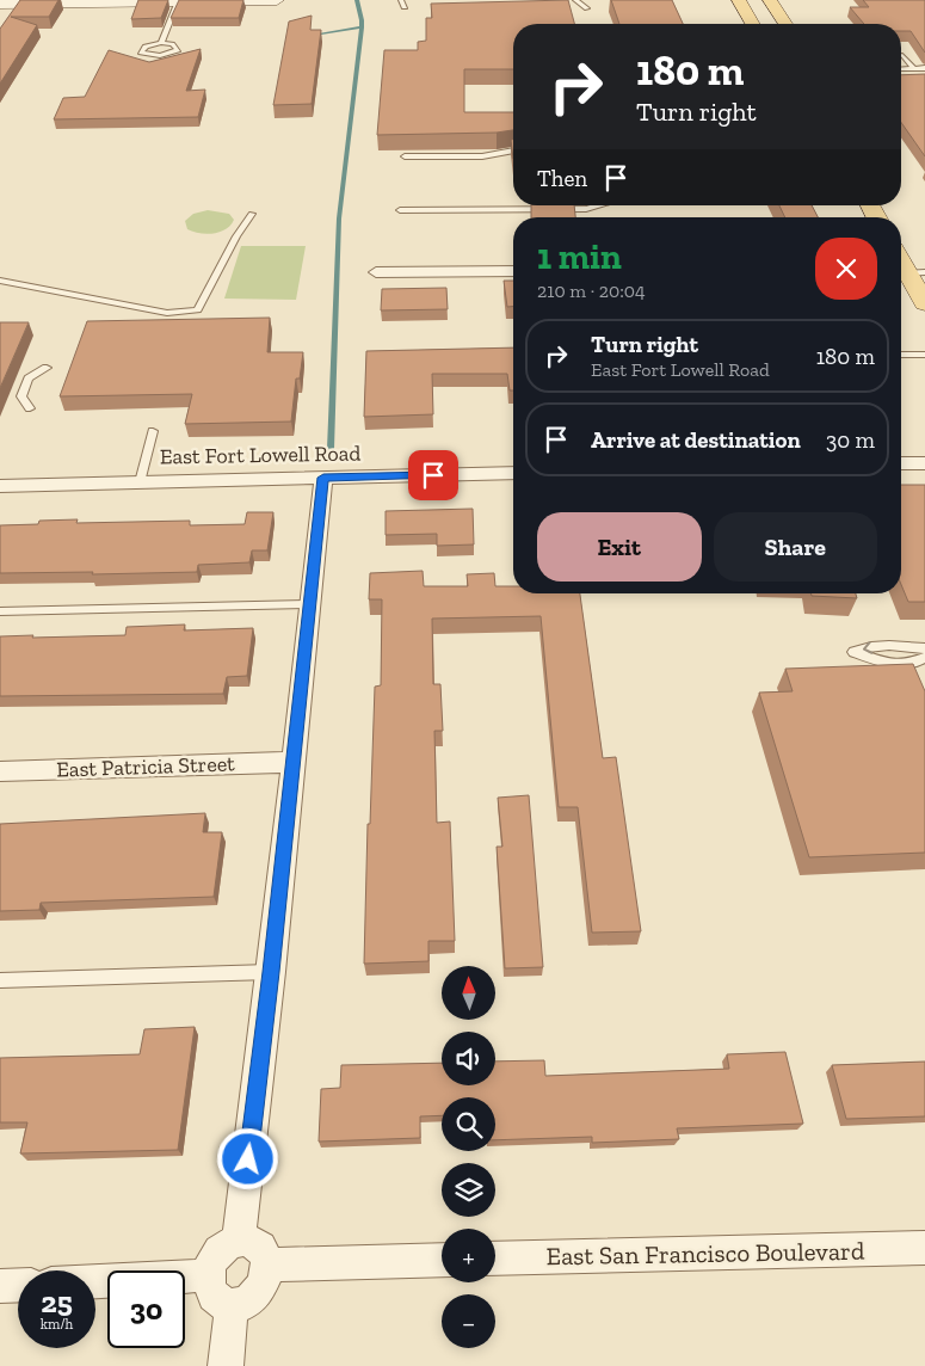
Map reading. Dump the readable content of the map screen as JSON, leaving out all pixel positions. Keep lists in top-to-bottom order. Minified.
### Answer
{"streets":{"street":["East Fort Lowell Road","East Patricia Street","East San Francisco Boulevard"]},"north":"top","page":{"turn":["180 m","Turn right"],"then":"Then","heading":["1 min","210 m · 20:04"],"list":[{"name":"Turn right","note":"East Fort Lowell Road","value":"180 m"},{"name":"Arrive at destination","value":"30 m"}],"buttons":["Exit","Share"],"map_buttons":["+","−"],"speed":"25 km/h","limit":"30"}}
